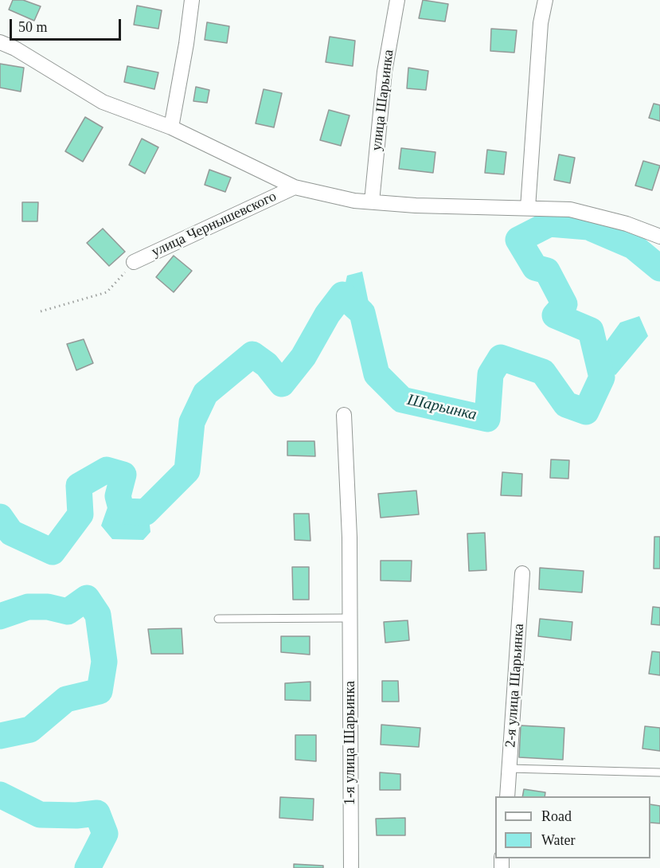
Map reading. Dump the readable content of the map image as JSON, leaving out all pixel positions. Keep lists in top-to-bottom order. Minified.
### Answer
{"streets":{"street":["улица Шарьинка","улица Чернышевского","2-я улица Шарьинка","1-я улица Шарьинка"]},"water":["Шарьинка"],"legend":["Road","Water"],"scale_bar":"50 m"}
